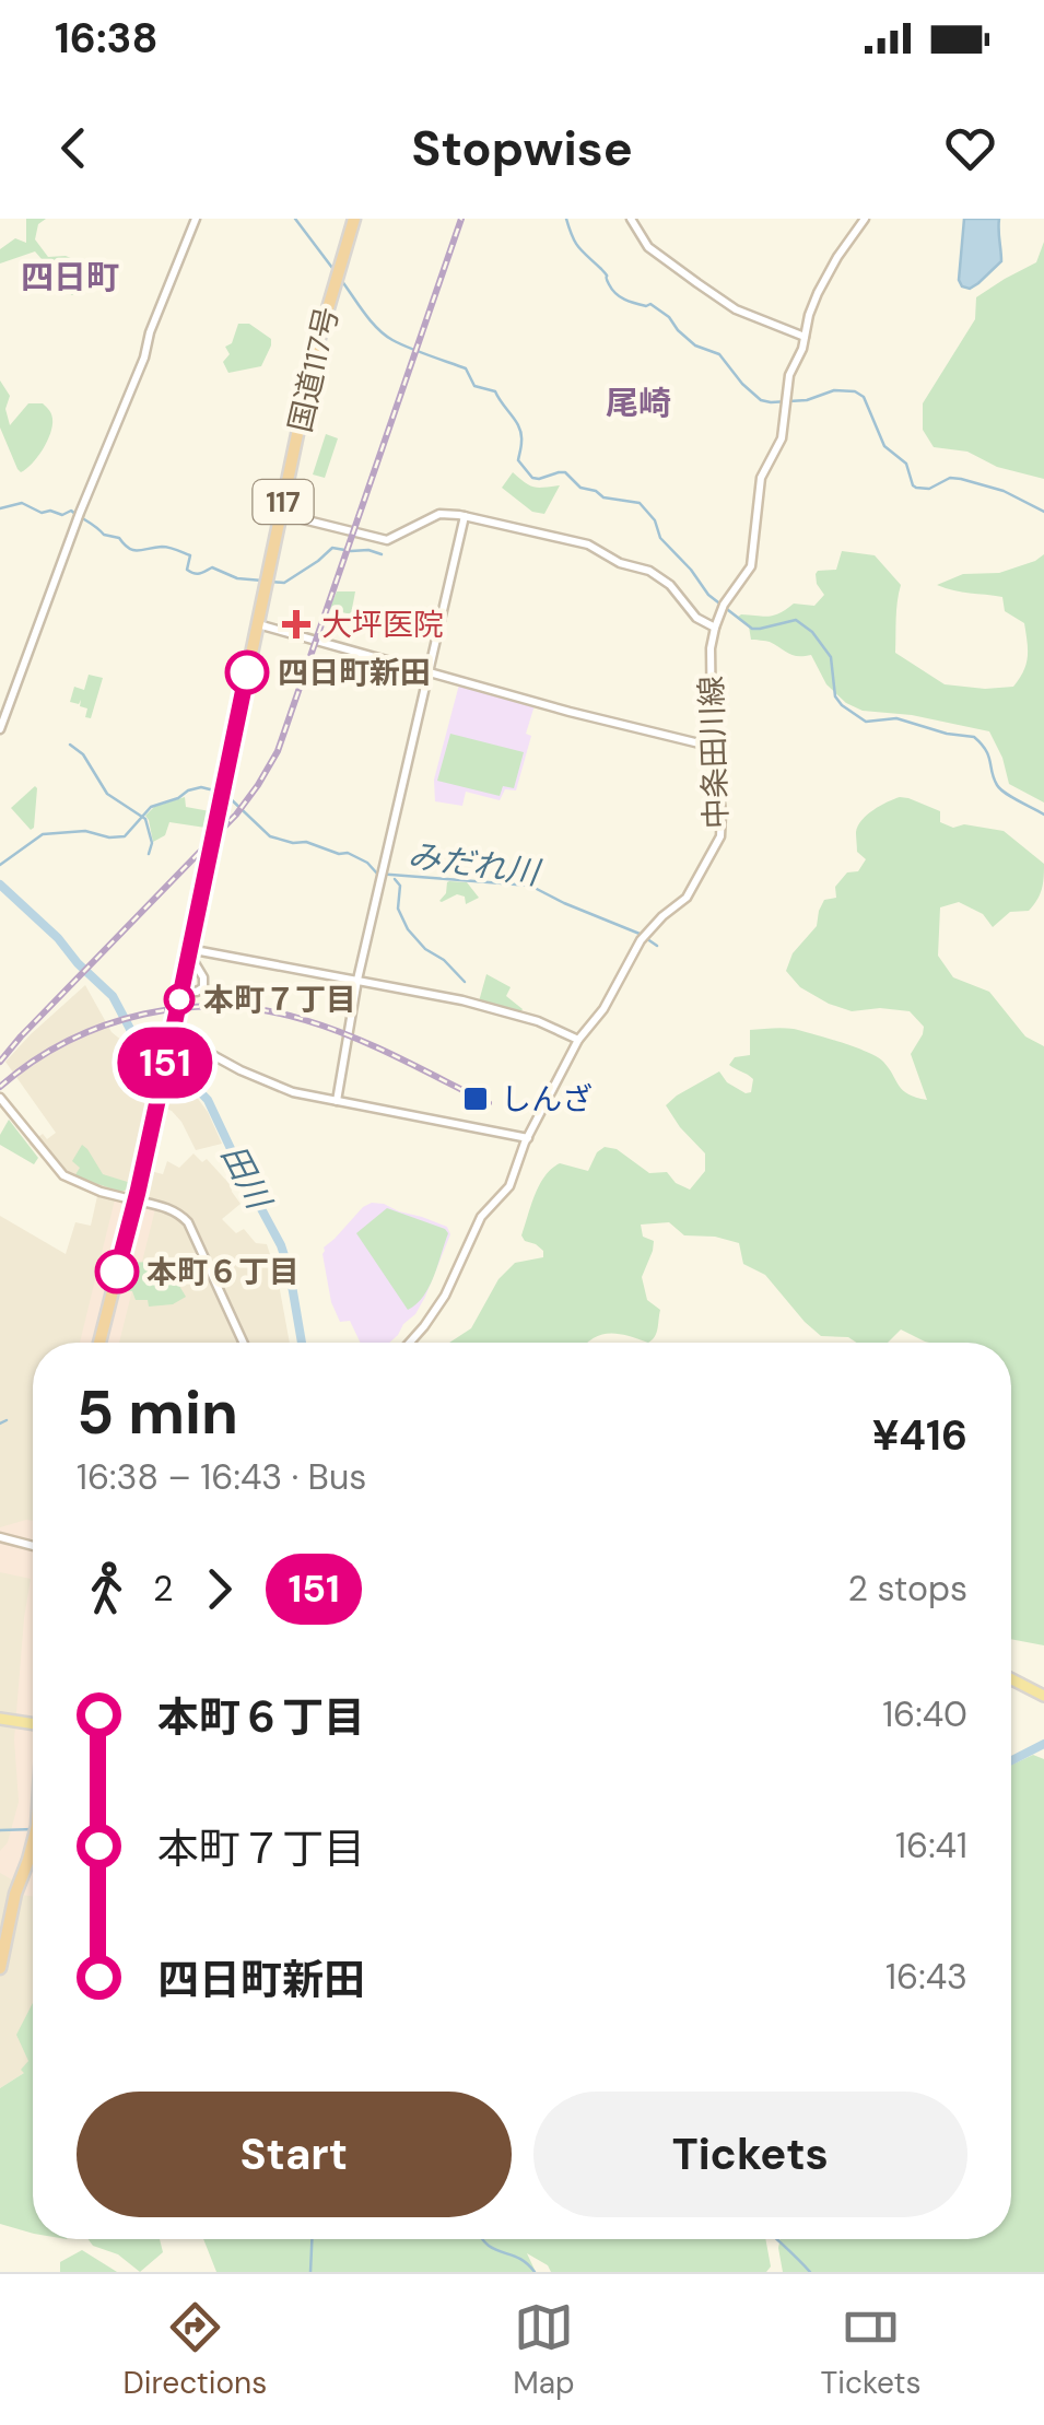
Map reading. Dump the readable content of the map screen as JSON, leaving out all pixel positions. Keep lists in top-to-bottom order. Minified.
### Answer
{"streets":{"highway":["国道117号","117"],"street":["中条田川線"]},"districts":["四日町","尾崎"],"water":["みだれ川","田川"],"places":{"health":["大坪医院"],"other":["四日町新田","本町７丁目","本町６丁目"],"transit":["しんざ"]},"lines":["bus line 151"],"page":{"status":"16:38","header":"Stopwise","on_map":"151","heading":["5 min","16:38 – 16:43 · Bus","¥416"],"legs":["2","151","2 stops"],"list":[{"name":"本町６丁目","value":"16:40"},{"name":"本町７丁目","value":"16:41"},{"name":"四日町新田","value":"16:43"}],"buttons":["Start","Tickets"],"tabs":["Directions","Map","Tickets"]}}
